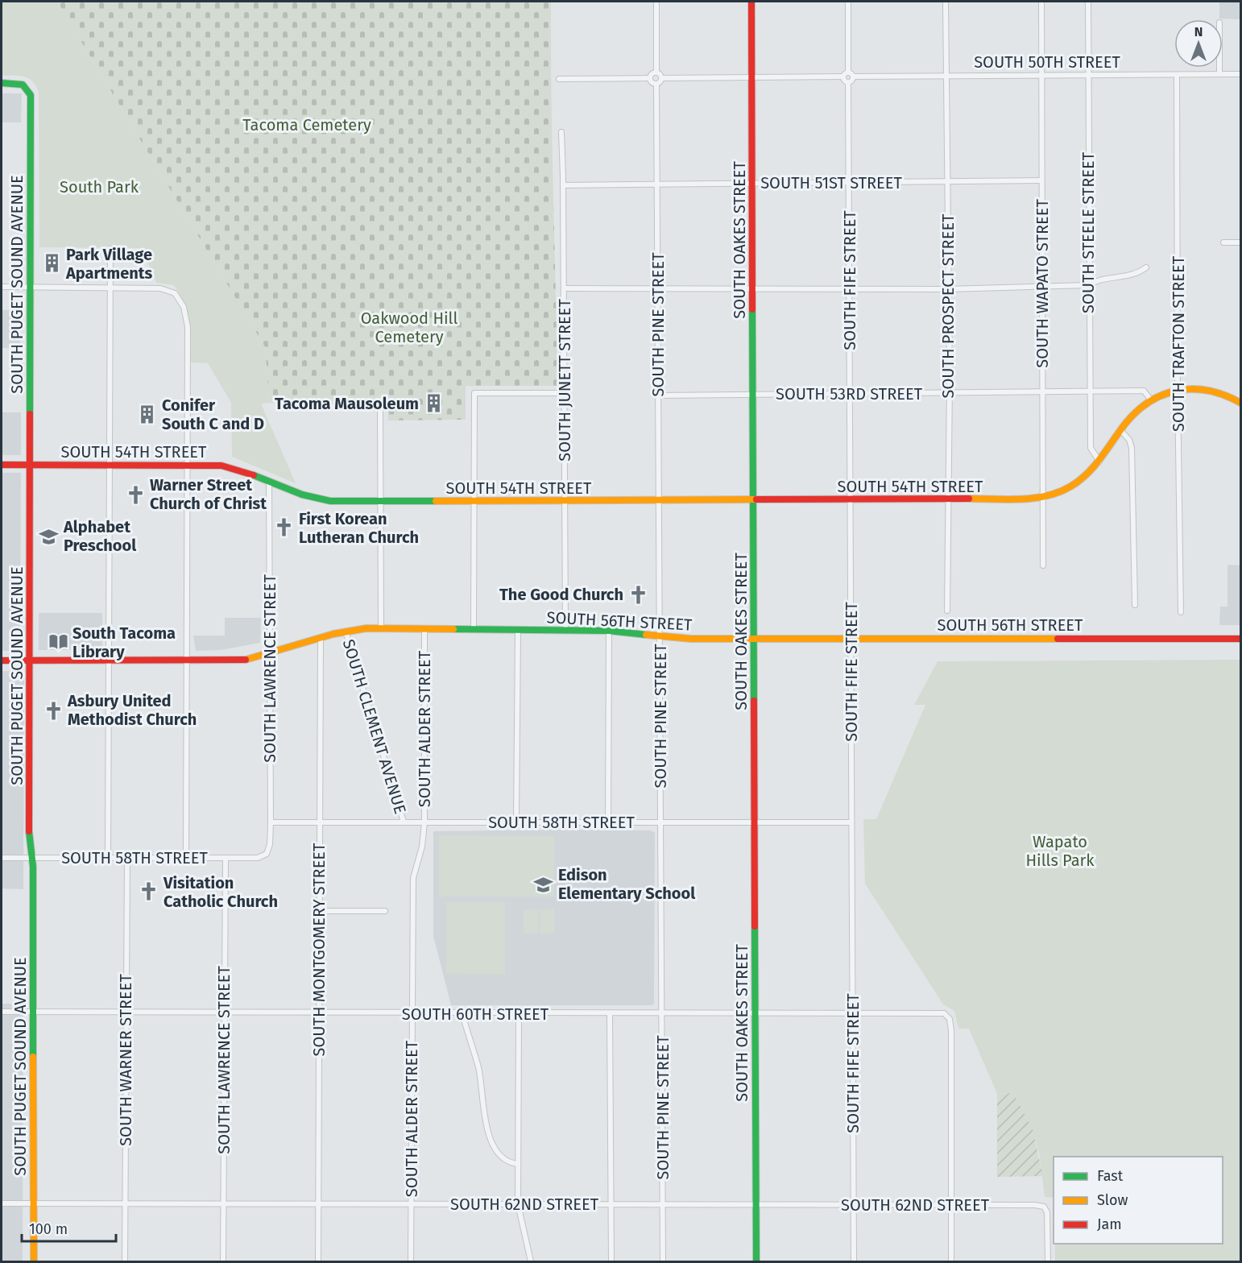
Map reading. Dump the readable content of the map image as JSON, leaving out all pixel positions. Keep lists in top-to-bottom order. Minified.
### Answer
{"streets":{"street":["SOUTH 50TH STREET","SOUTH 51ST STREET","SOUTH STEELE STREET","SOUTH OAKES STREET","SOUTH FIFE STREET","SOUTH WAPATO STREET","SOUTH PUGET SOUND AVENUE","SOUTH PROSPECT STREET","SOUTH PINE STREET","SOUTH TRAFTON STREET","SOUTH JUNETT STREET","SOUTH 53RD STREET","SOUTH 54TH STREET","SOUTH 56TH STREET","SOUTH LAWRENCE STREET","SOUTH CLEMENT AVENUE","SOUTH ALDER STREET","SOUTH 58TH STREET","SOUTH MONTGOMERY STREET","SOUTH 60TH STREET","SOUTH WARNER STREET","SOUTH 62ND STREET"]},"crossings":[["SOUTH 50TH STREET","SOUTH STEELE STREET"],["SOUTH 50TH STREET","SOUTH WAPATO STREET"],["SOUTH 50TH STREET","SOUTH PROSPECT STREET"],["SOUTH 50TH STREET","SOUTH TRAFTON STREET"],["SOUTH 51ST STREET","SOUTH OAKES STREET"],["SOUTH 51ST STREET","SOUTH FIFE STREET"],["SOUTH 51ST STREET","SOUTH WAPATO STREET"],["SOUTH 51ST STREET","SOUTH PROSPECT STREET"],["SOUTH 51ST STREET","SOUTH PINE STREET"],["SOUTH 51ST STREET","SOUTH JUNETT STREET"],["SOUTH STEELE STREET","SOUTH 53RD STREET"],["SOUTH STEELE STREET","SOUTH 54TH STREET"],["SOUTH OAKES STREET","SOUTH 53RD STREET"],["SOUTH OAKES STREET","SOUTH 54TH STREET"],["SOUTH OAKES STREET","SOUTH 56TH STREET"],["SOUTH OAKES STREET","SOUTH 58TH STREET"],["SOUTH OAKES STREET","SOUTH 60TH STREET"],["SOUTH OAKES STREET","SOUTH 62ND STREET"],["SOUTH FIFE STREET","SOUTH 53RD STREET"],["SOUTH FIFE STREET","SOUTH 54TH STREET"],["SOUTH FIFE STREET","SOUTH 56TH STREET"],["SOUTH FIFE STREET","SOUTH 58TH STREET"],["SOUTH FIFE STREET","SOUTH 60TH STREET"],["SOUTH FIFE STREET","SOUTH 62ND STREET"],["SOUTH WAPATO STREET","SOUTH 53RD STREET"],["SOUTH WAPATO STREET","SOUTH 54TH STREET"],["SOUTH PUGET SOUND AVENUE","SOUTH 54TH STREET"],["SOUTH PUGET SOUND AVENUE","SOUTH 56TH STREET"],["SOUTH PUGET SOUND AVENUE","SOUTH 58TH STREET"],["SOUTH PUGET SOUND AVENUE","SOUTH 60TH STREET"],["SOUTH PUGET SOUND AVENUE","SOUTH 62ND STREET"],["SOUTH PROSPECT STREET","SOUTH 53RD STREET"],["SOUTH PROSPECT STREET","SOUTH 54TH STREET"],["SOUTH PINE STREET","SOUTH 53RD STREET"],["SOUTH PINE STREET","SOUTH 54TH STREET"],["SOUTH PINE STREET","SOUTH 56TH STREET"],["SOUTH PINE STREET","SOUTH 58TH STREET"],["SOUTH PINE STREET","SOUTH 60TH STREET"],["SOUTH PINE STREET","SOUTH 62ND STREET"],["SOUTH TRAFTON STREET","SOUTH 54TH STREET"],["SOUTH JUNETT STREET","SOUTH 54TH STREET"],["SOUTH JUNETT STREET","SOUTH 56TH STREET"],["SOUTH 53RD STREET","SOUTH 54TH STREET"],["SOUTH 54TH STREET","SOUTH LAWRENCE STREET"],["SOUTH 56TH STREET","SOUTH LAWRENCE STREET"],["SOUTH 56TH STREET","SOUTH CLEMENT AVENUE"],["SOUTH 56TH STREET","SOUTH ALDER STREET"],["SOUTH 56TH STREET","SOUTH MONTGOMERY STREET"],["SOUTH LAWRENCE STREET","SOUTH 58TH STREET"],["SOUTH LAWRENCE STREET","SOUTH 60TH STREET"],["SOUTH LAWRENCE STREET","SOUTH 62ND STREET"],["SOUTH CLEMENT AVENUE","SOUTH 58TH STREET"],["SOUTH ALDER STREET","SOUTH 58TH STREET"],["SOUTH ALDER STREET","SOUTH 60TH STREET"],["SOUTH ALDER STREET","SOUTH 62ND STREET"],["SOUTH 58TH STREET","SOUTH MONTGOMERY STREET"],["SOUTH 58TH STREET","SOUTH WARNER STREET"],["SOUTH MONTGOMERY STREET","SOUTH 60TH STREET"],["SOUTH MONTGOMERY STREET","SOUTH 62ND STREET"],["SOUTH 60TH STREET","SOUTH WARNER STREET"],["SOUTH 60TH STREET","SOUTH 62ND STREET"],["SOUTH WARNER STREET","SOUTH 62ND STREET"]],"parks":["Tacoma Cemetery","South Park","Oakwood Hill Cemetery","Wapato Hills Park"],"places":{"building":["Park Village Apartments","Tacoma Mausoleum","Conifer South C and D"],"church":["Warner Street Church of Christ","First Korean Lutheran Church","The Good Church","Asbury United Methodist Church","Visitation Catholic Church"],"school or university":["Alphabet Preschool","Edison Elementary School"],"library":["South Tacoma Library"]},"legend":["Fast","Slow","Jam"],"scale_bar":"100 m","north":"top"}
